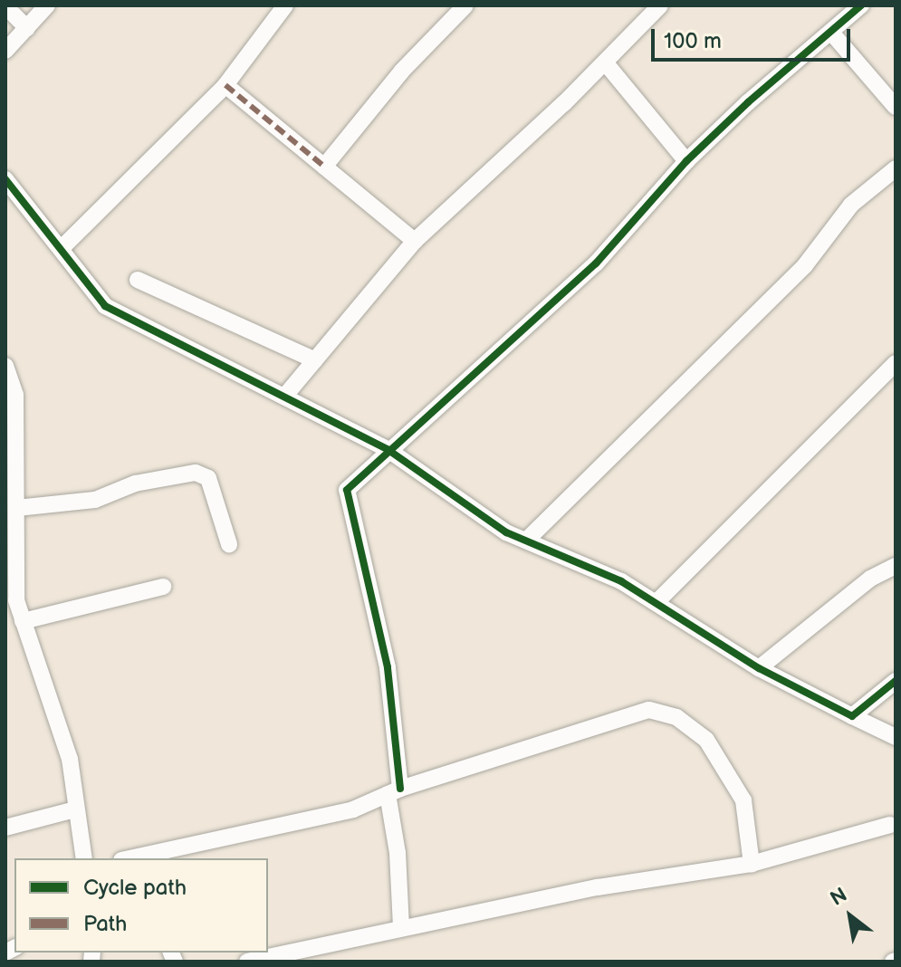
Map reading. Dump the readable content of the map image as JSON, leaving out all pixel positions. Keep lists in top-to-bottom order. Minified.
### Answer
{"legend":["Cycle path","Path"],"scale_bar":"100 m","north":"top left"}
